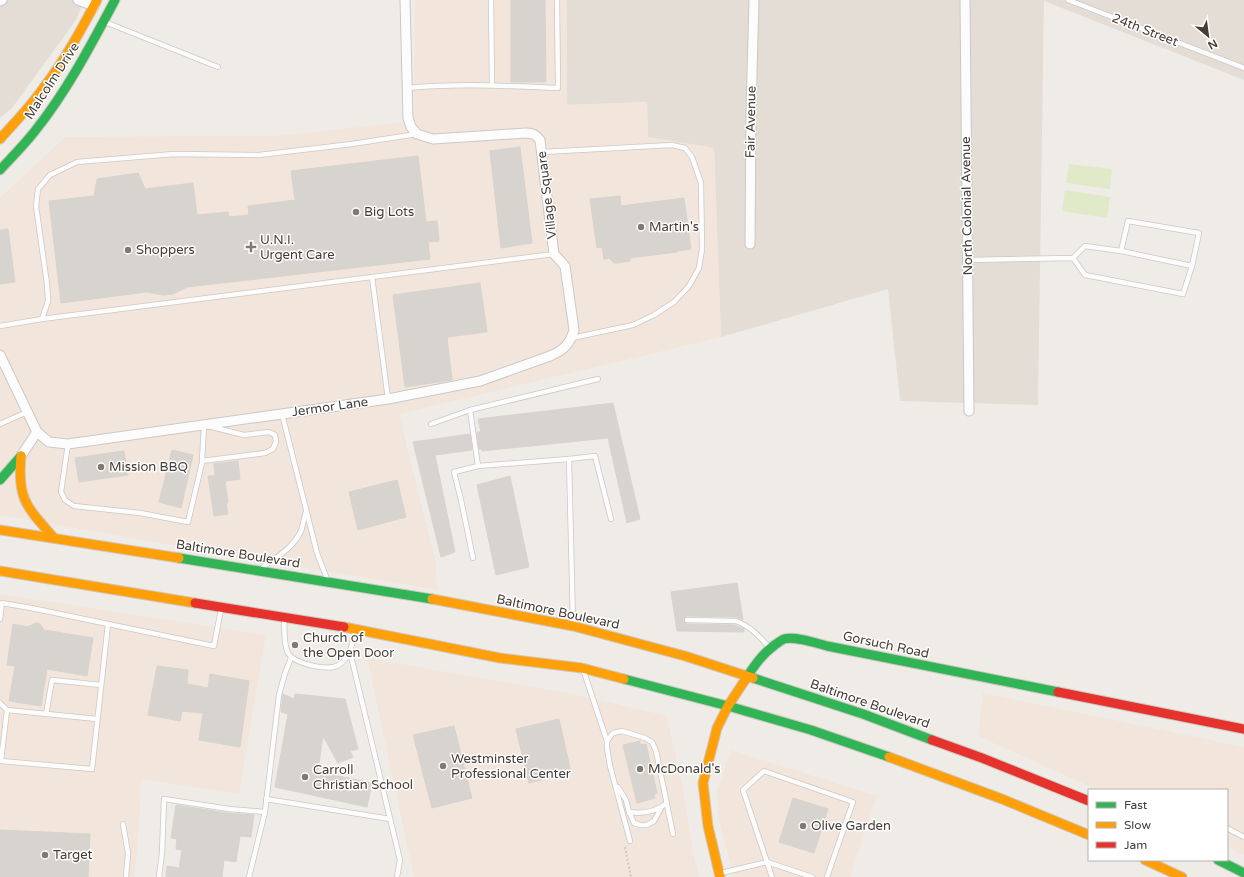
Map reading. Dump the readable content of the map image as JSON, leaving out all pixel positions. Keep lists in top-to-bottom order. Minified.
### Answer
{"streets":{"main road":["Malcolm Drive","Baltimore Boulevard","Gorsuch Road"],"street":["Fair Avenue","Village Square","North Colonial Avenue","Jermor Lane"],"lane":["24th Street"]},"crossings":[["Village Square","Jermor Lane"],["Baltimore Boulevard","Gorsuch Road"]],"places":{"other":["Big Lots","Martin's","Shoppers","Mission BBQ","Church of the Open Door","Westminster Professional Center","McDonald's","Carroll Christian School","Olive Garden","Target"],"health":["U.N.I. Urgent Care"]},"legend":["Fast","Slow","Jam"],"north":"bottom right"}
